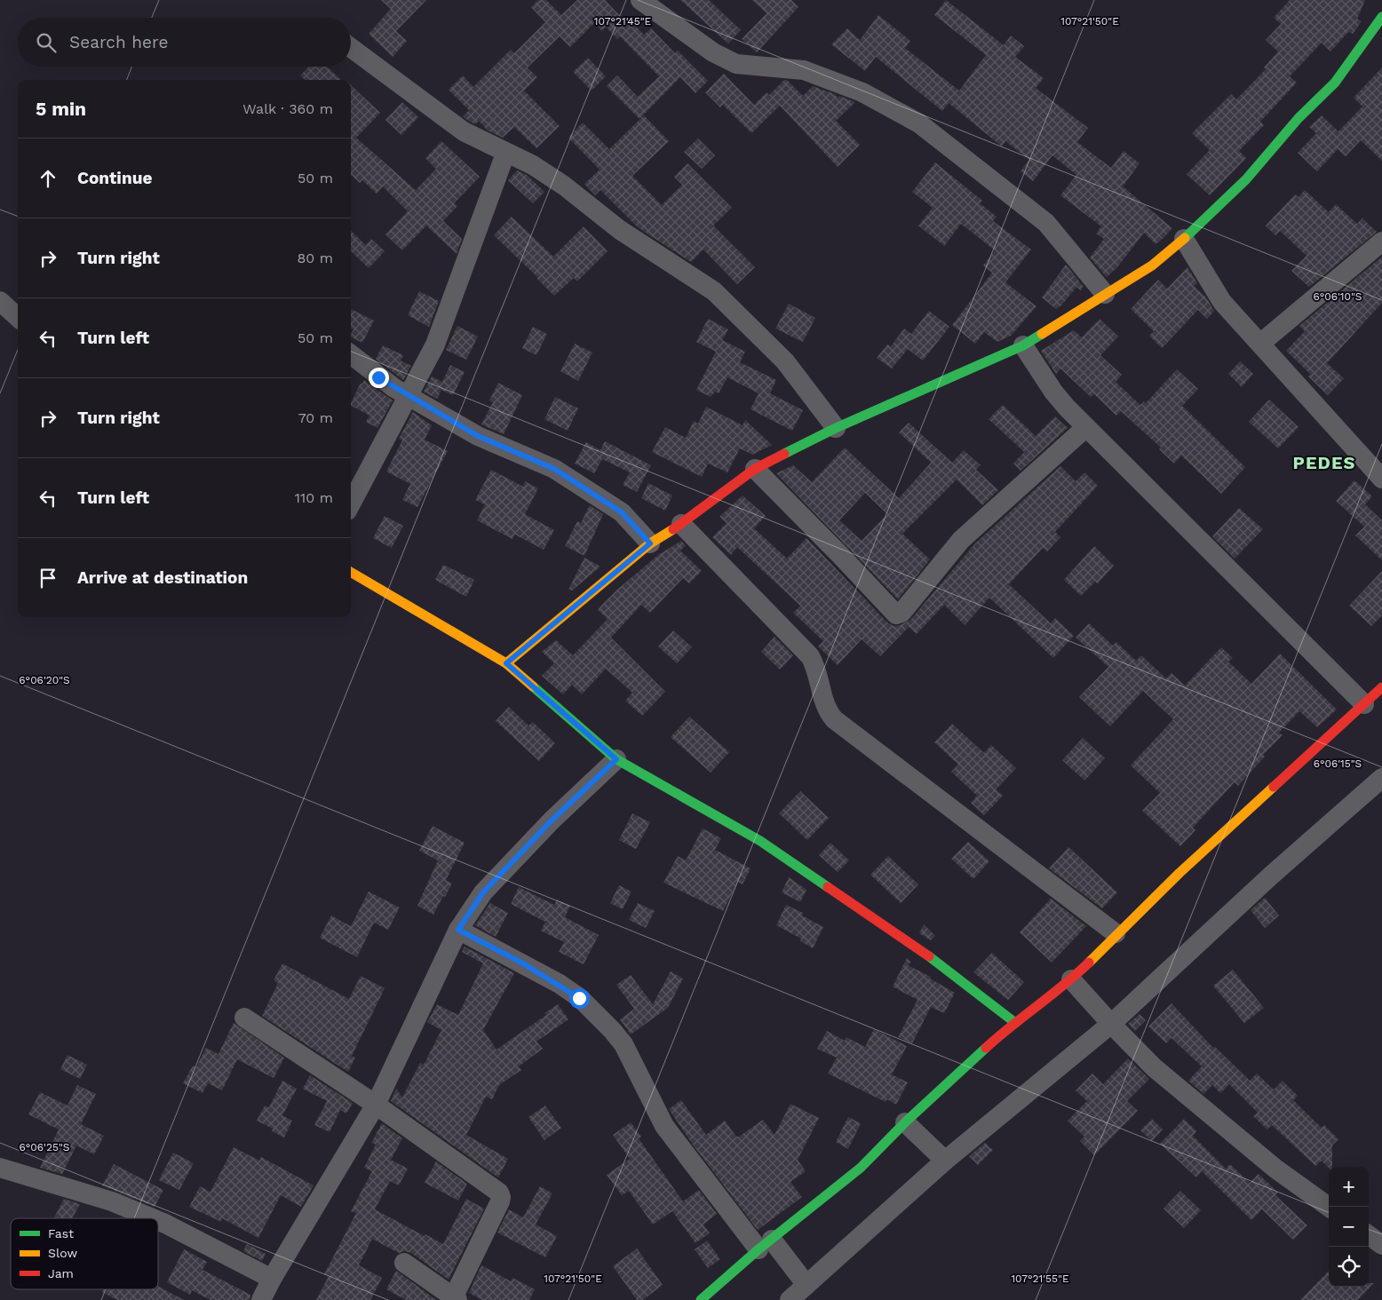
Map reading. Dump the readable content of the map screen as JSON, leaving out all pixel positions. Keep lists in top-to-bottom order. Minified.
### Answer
{"districts":["PEDES"],"legend":["Fast","Slow","Jam"],"page":{"search":"Search here","heading":["5 min","Walk · 360 m"],"list":[["Continue","50 m"],["Turn right","80 m"],["Turn left","50 m"],["Turn right","70 m"],["Turn left","110 m"],"Arrive at destination"],"map_buttons":["+","−"]},"coordinates":["107°21'45\"E","107°21'50\"E","6°06'10\"S","6°06'20\"S","6°06'15\"S","6°06'25\"S","107°21'55\"E"]}
